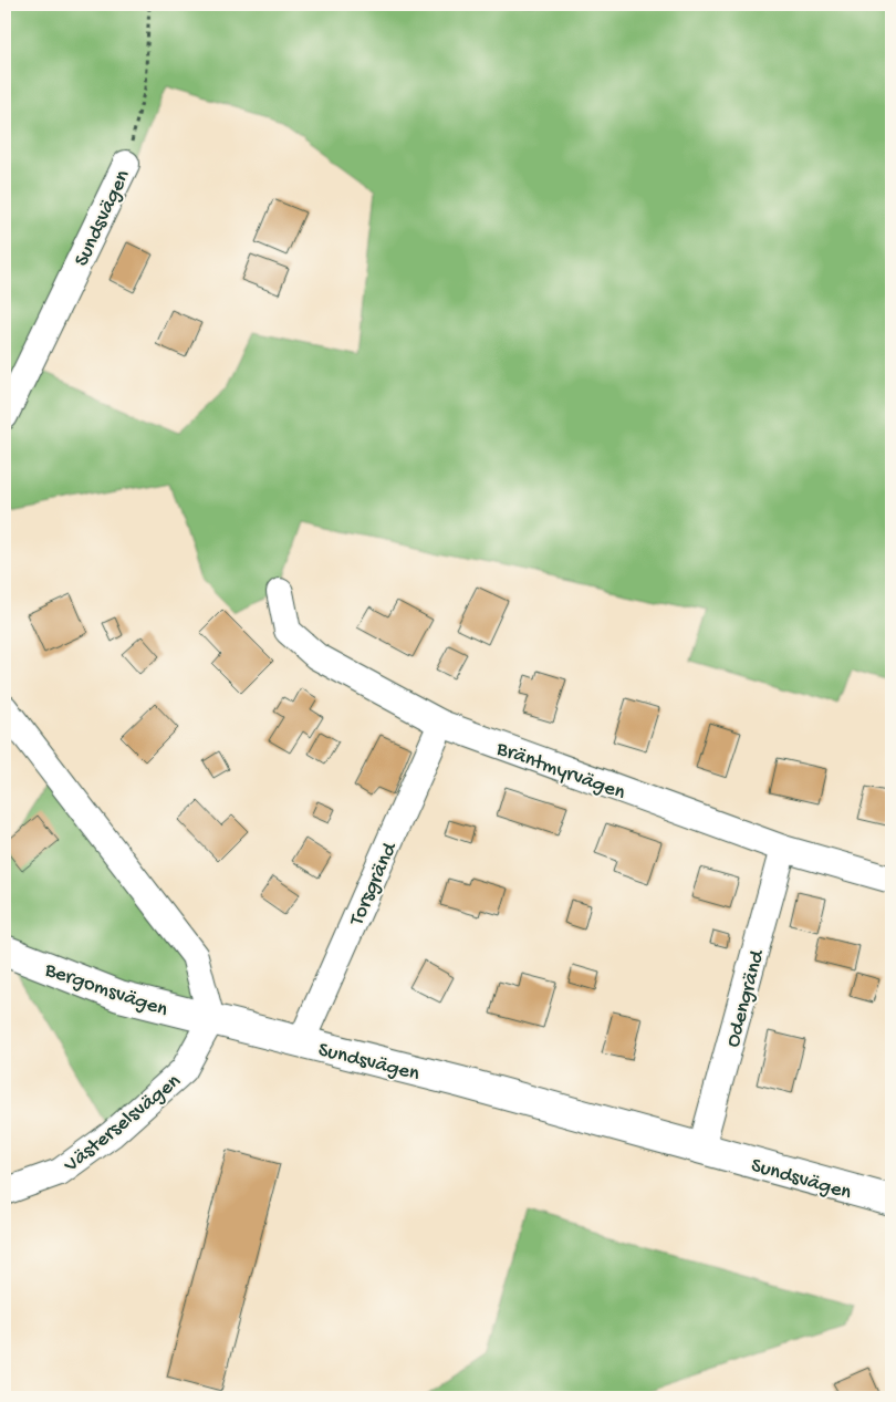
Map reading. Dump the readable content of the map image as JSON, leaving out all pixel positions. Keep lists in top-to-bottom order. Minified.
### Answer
{"streets":{"street":["Sundsvägen","Bräntmyrvägen","Torsgränd","Bergomsvägen","Odengränd","Västerselsvägen"]},"crossings":[["Sundsvägen","Torsgränd"],["Sundsvägen","Bergomsvägen"],["Sundsvägen","Odengränd"],["Sundsvägen","Västerselsvägen"],["Bräntmyrvägen","Torsgränd"],["Bräntmyrvägen","Odengränd"],["Bergomsvägen","Västerselsvägen"]]}
